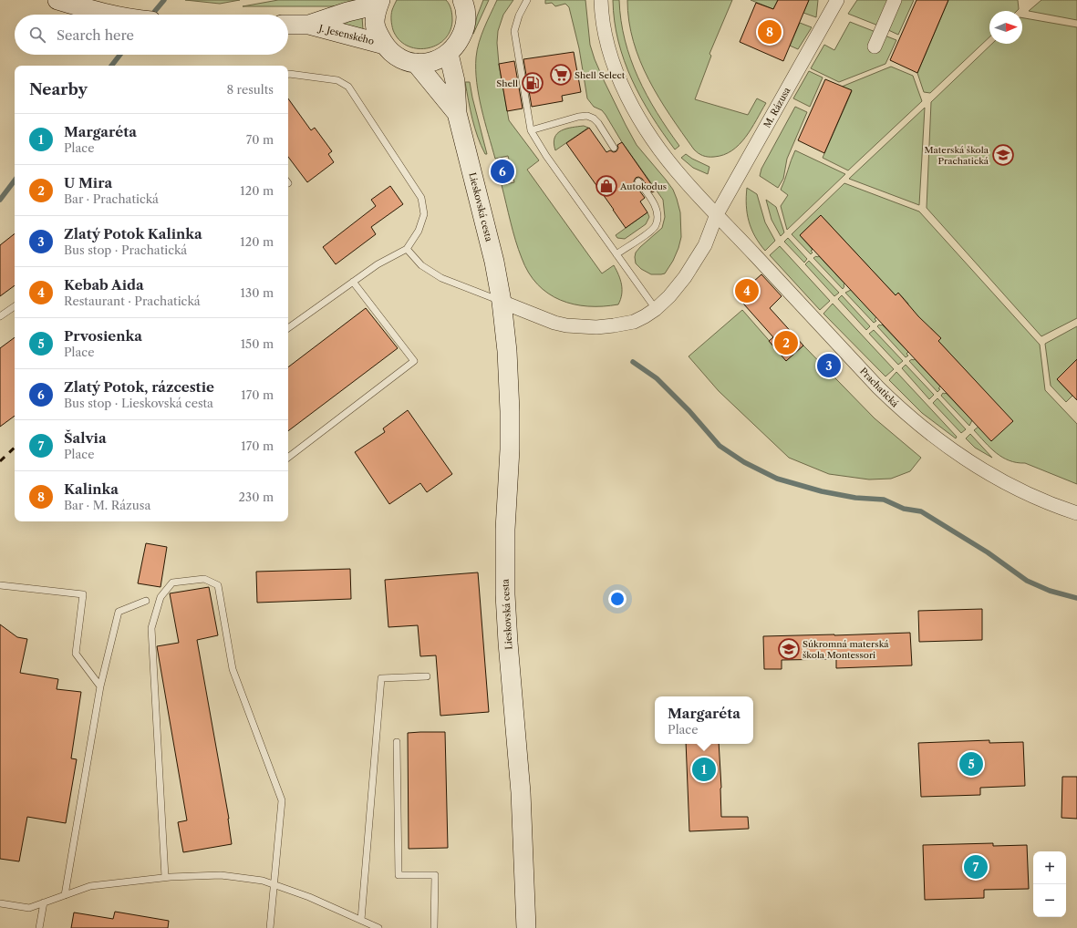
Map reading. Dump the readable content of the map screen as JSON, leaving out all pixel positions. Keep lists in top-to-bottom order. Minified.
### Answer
{"streets":{"street":["J. Jesenského","M. Rázusa","Lieskovská cesta","Prachatická"]},"crossings":[["M. Rázusa","Prachatická"]],"places":{"supermarket":["Shell Select"],"fuel station":["Shell"],"school or university":["Materská škola Prachatická","Súkromná materská škola Montessori"],"shop":["Autokodus"]},"north":"right","page":{"search":"Search here","pins":["8","6","4","2","3","5","1","7"],"heading":["Nearby","8 results"],"list":[{"mark":"1","name":"Margaréta","note":"Place","value":"70 m"},{"mark":"2","name":"U Mira","note":"Bar · Prachatická","value":"120 m"},{"mark":"3","name":"Zlatý Potok Kalinka","note":"Bus stop · Prachatická","value":"120 m"},{"mark":"4","name":"Kebab Aida","note":"Restaurant · Prachatická","value":"130 m"},{"mark":"5","name":"Prvosienka","note":"Place","value":"150 m"},{"mark":"6","name":"Zlatý Potok, rázcestie","note":"Bus stop · Lieskovská cesta","value":"170 m"},{"mark":"7","name":"Šalvia","note":"Place","value":"170 m"},{"mark":"8","name":"Kalinka","note":"Bar · M. Rázusa","value":"230 m"}],"popup":["Margaréta","Place"],"map_buttons":["+","−"]}}
